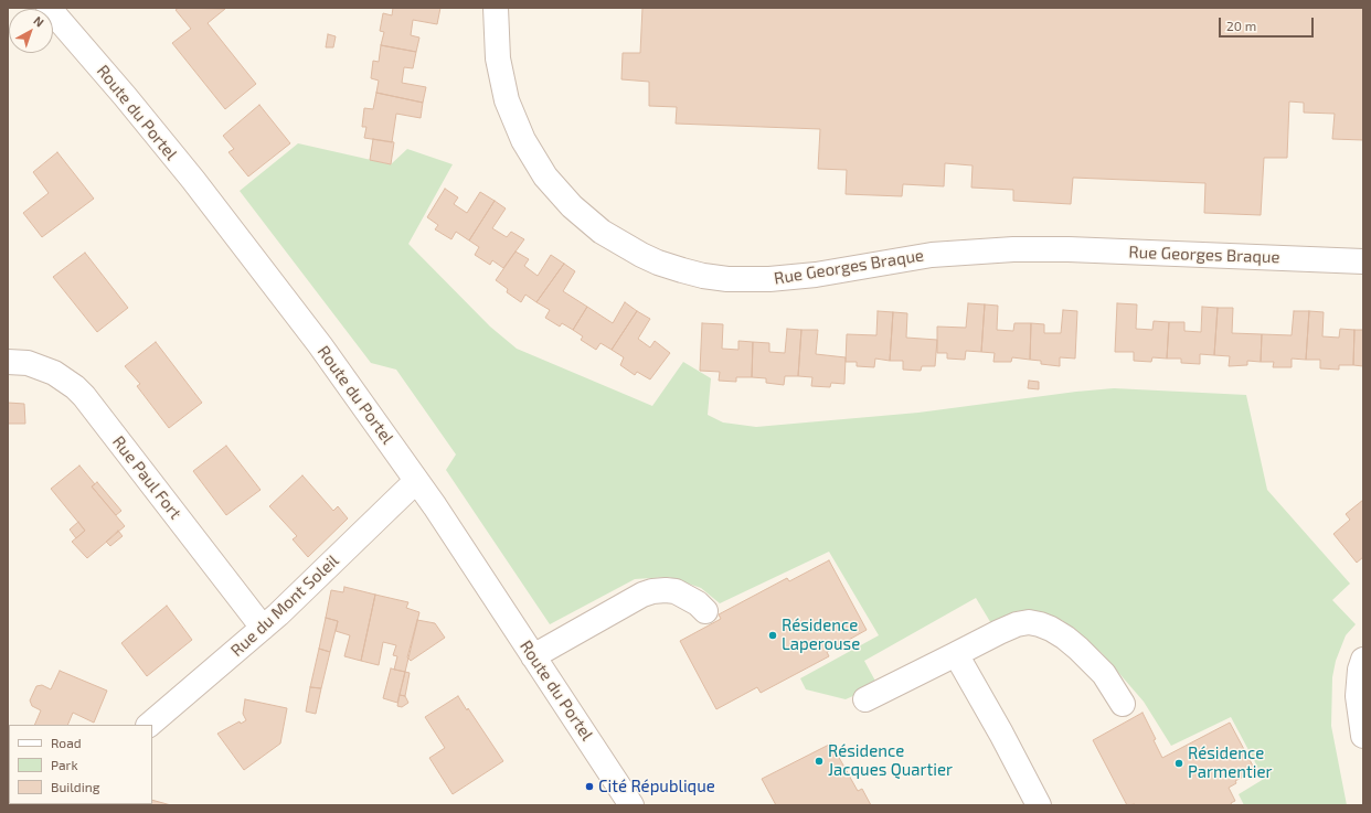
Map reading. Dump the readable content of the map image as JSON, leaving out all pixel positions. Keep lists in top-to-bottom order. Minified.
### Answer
{"streets":{"street":["Route du Portel","Rue Georges Braque","Rue Paul Fort","Rue du Mont Soleil"]},"crossings":[["Route du Portel","Rue du Mont Soleil"],["Rue Paul Fort","Rue du Mont Soleil"]],"places":["Résidence Laperouse","Résidence Jacques Quartier","Résidence Parmentier","Cité République"],"legend":["Road","Park","Building"],"scale_bar":"20 m","north":"top right"}
